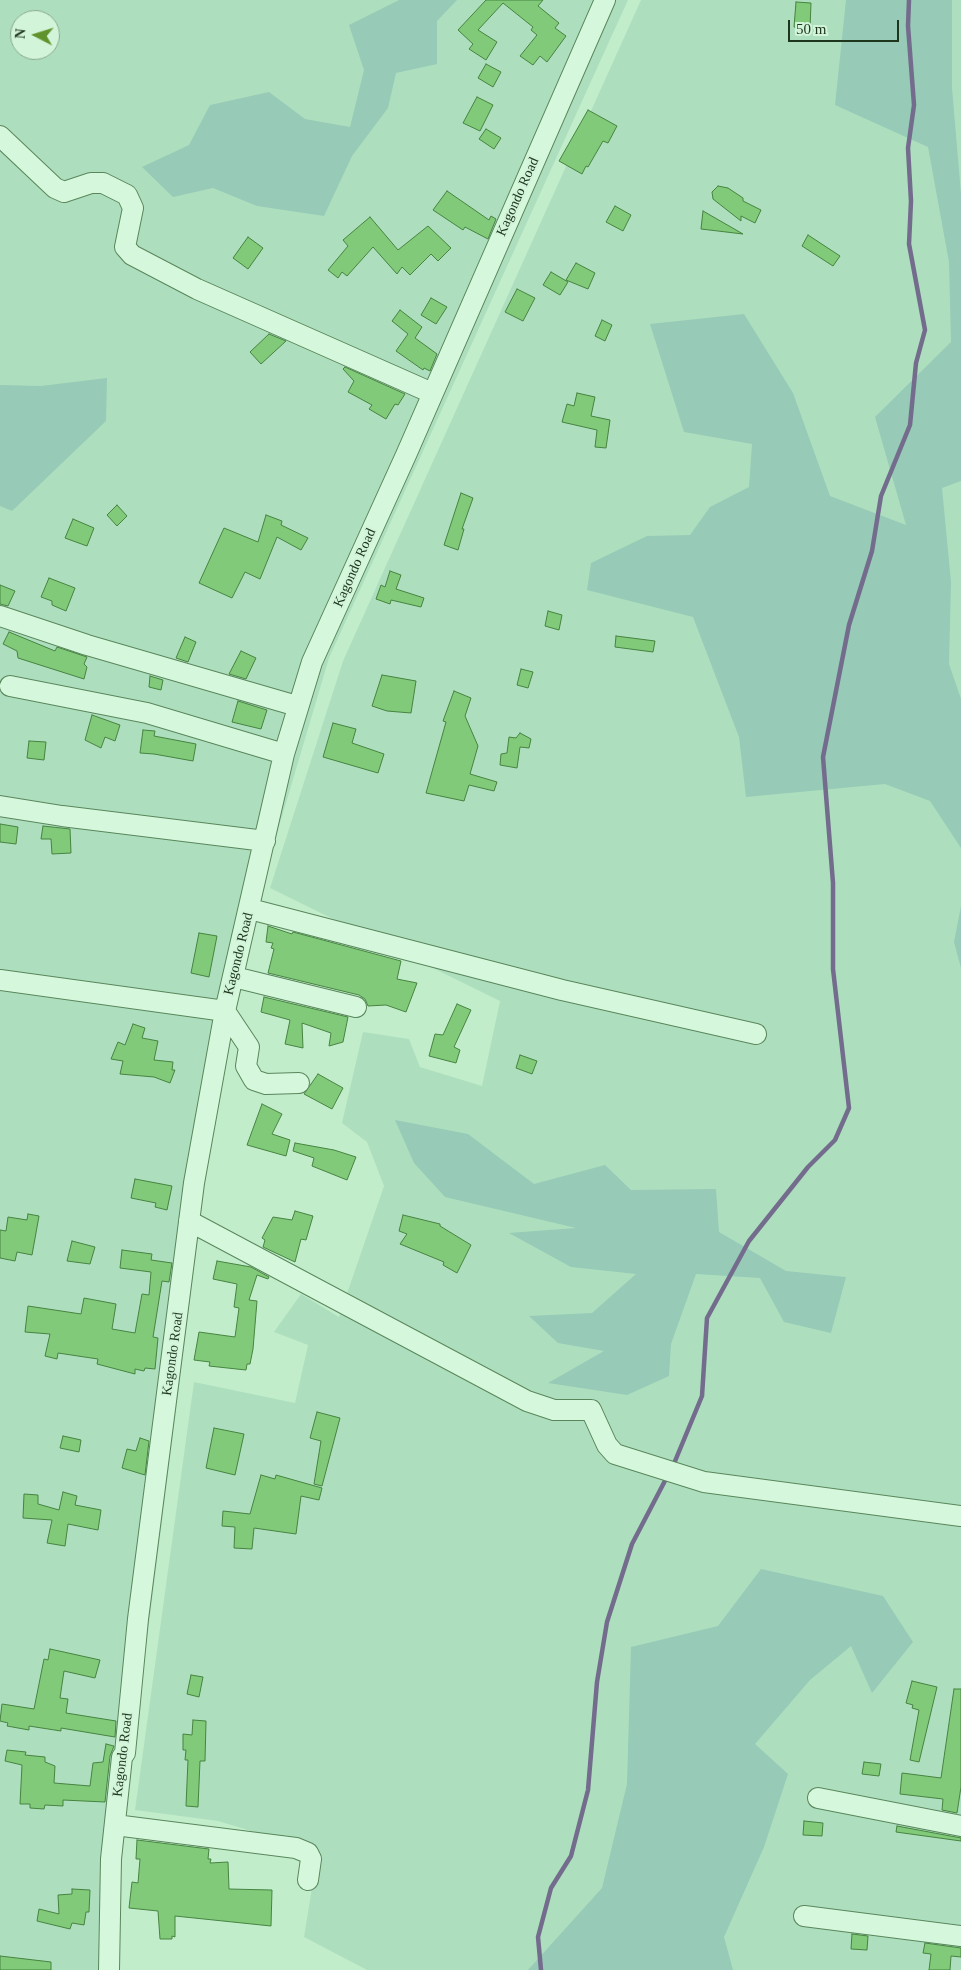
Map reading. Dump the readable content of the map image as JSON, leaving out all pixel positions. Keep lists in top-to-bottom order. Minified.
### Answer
{"streets":{"street":["Kagondo Road"]},"scale_bar":"50 m","north":"left"}
